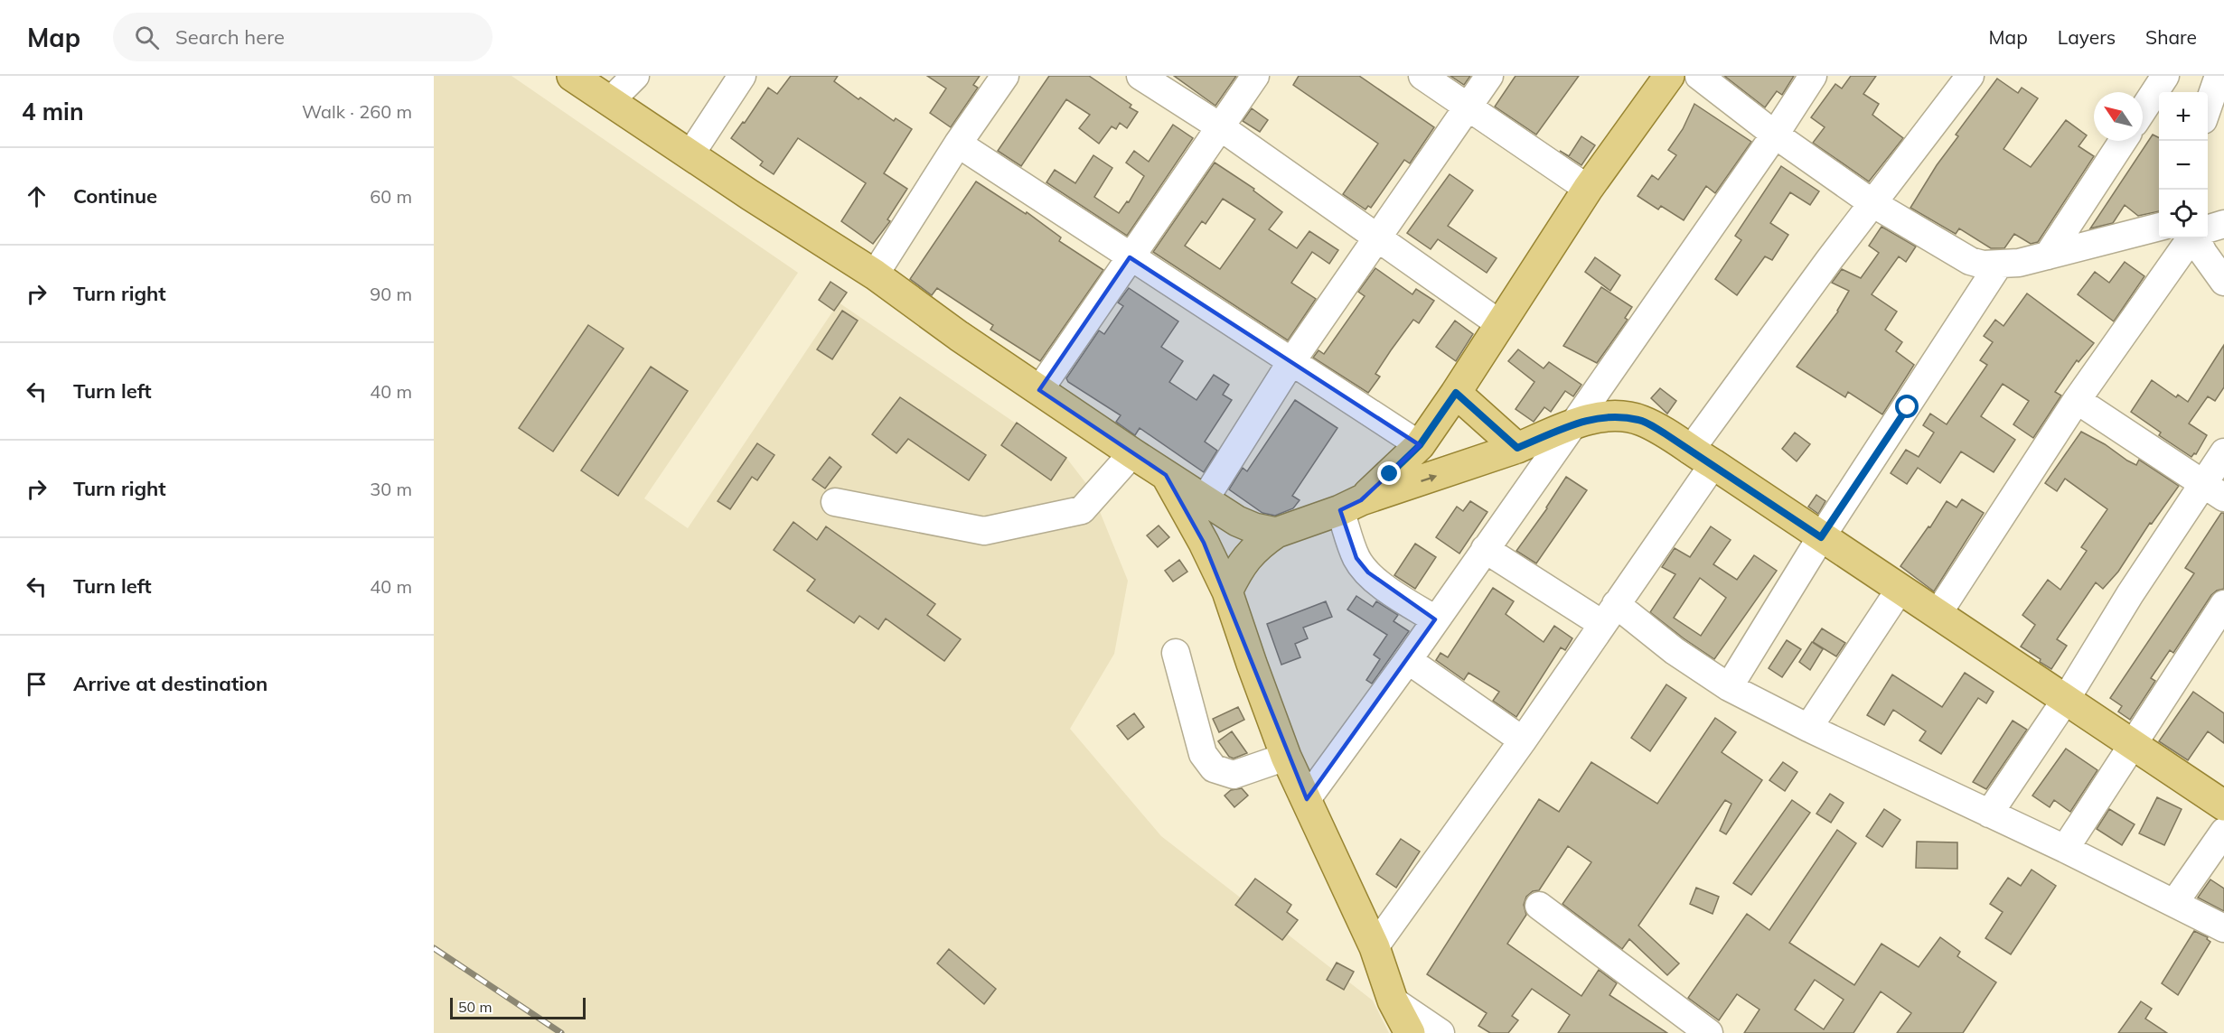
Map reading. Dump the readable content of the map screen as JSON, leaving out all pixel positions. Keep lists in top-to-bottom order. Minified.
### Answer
{"scale_bar":"50 m","north":"top left","page":{"header":"Map","search":"Search here","nav":["Map","Layers","Share"],"heading":["4 min","Walk · 260 m"],"map_buttons":["+","−"],"list":[["Continue","60 m"],["Turn right","90 m"],["Turn left","40 m"],["Turn right","30 m"],["Turn left","40 m"],"Arrive at destination"],"scale":"50 m"}}
